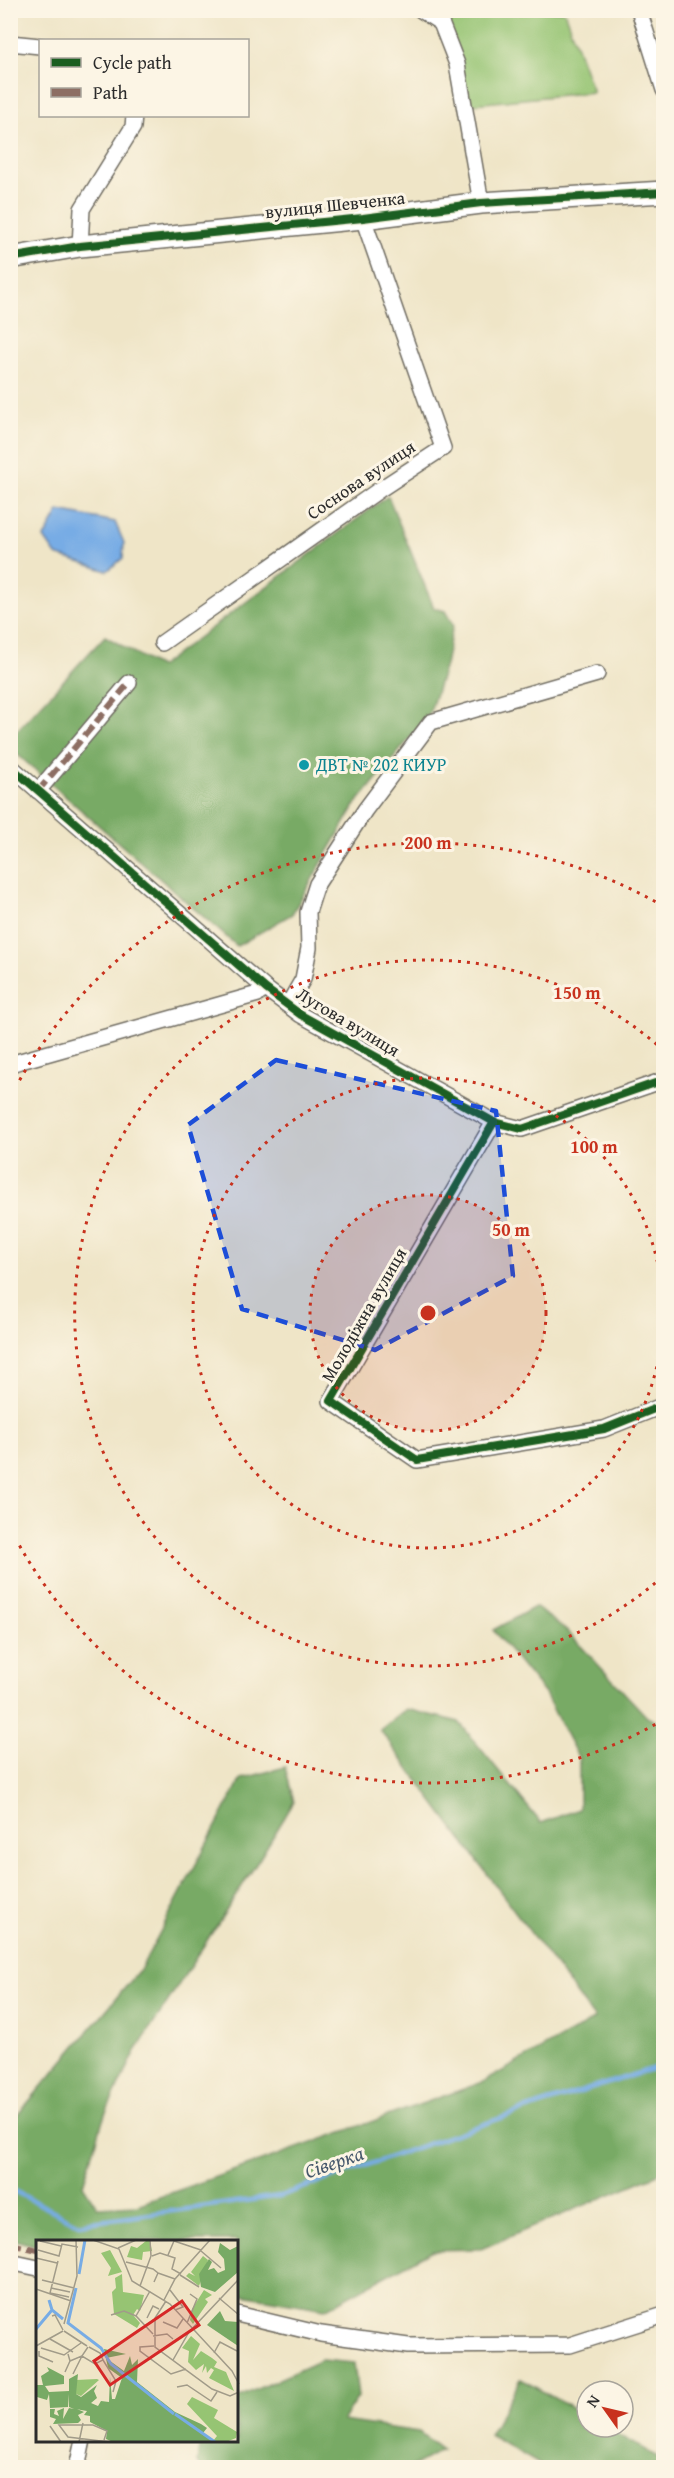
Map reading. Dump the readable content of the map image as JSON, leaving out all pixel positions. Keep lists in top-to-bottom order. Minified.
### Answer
{"streets":{"street":["вулиця Шевченка","Соснова вулиця","Лугова вулиця","Молодіжна вулиця"]},"crossings":[["вулиця Шевченка","Соснова вулиця"],["Лугова вулиця","Молодіжна вулиця"]],"water":["Сіверка"],"places":["ДВТ № 202 КИУР"],"legend":["Cycle path","Path"],"north":"top left","rings":["200 m","150 m","100 m","50 m"]}
